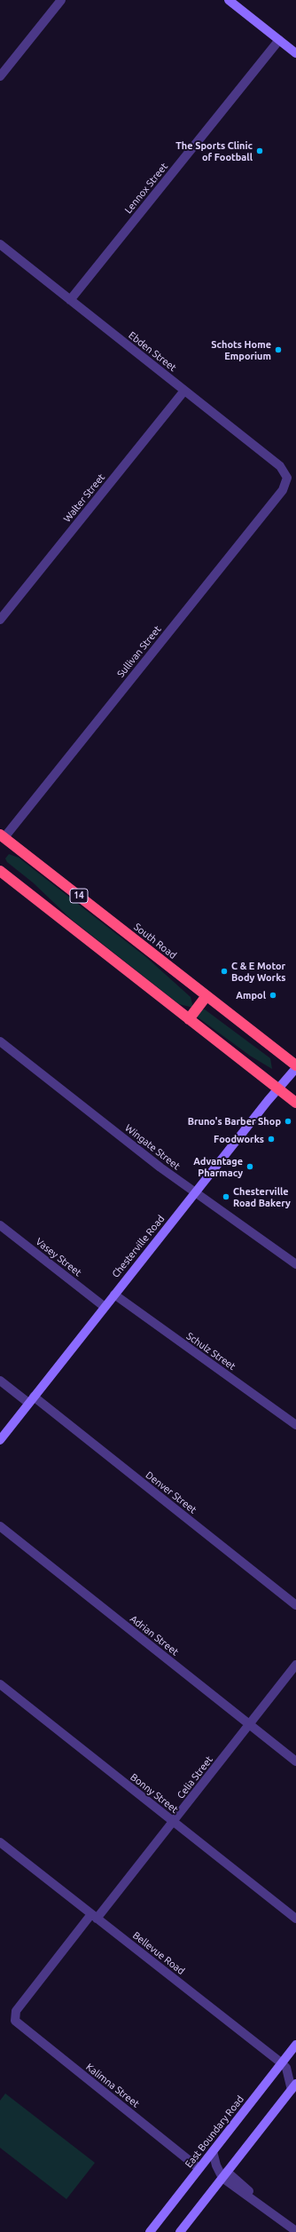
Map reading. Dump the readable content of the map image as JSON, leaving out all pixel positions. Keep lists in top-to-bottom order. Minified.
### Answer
{"streets":{"highway":["14","South Road"],"street":["Lennox Street","Ebden Street","Walter Street","Sullivan Street","Wingate Street","Chesterville Road","Vasey Street","Schulz Street","Denver Street","Adrian Street","Celia Street","Bonny Street","Bellevue Road","Kalimna Street","East Boundary Road"]},"crossings":[["Lennox Street","Ebden Street"],["Ebden Street","Walter Street"],["Ebden Street","Sullivan Street"],["Sullivan Street","South Road"],["South Road","Chesterville Road"],["Wingate Street","Chesterville Road"],["Chesterville Road","Vasey Street"],["Chesterville Road","Schulz Street"],["Chesterville Road","Denver Street"],["Adrian Street","Celia Street"],["Celia Street","Bonny Street"],["Celia Street","Bellevue Road"],["Celia Street","Kalimna Street"],["Bellevue Road","East Boundary Road"],["Kalimna Street","East Boundary Road"]],"places":["The Sports Clinic of Football","Schots Home Emporium","C & E Motor Body Works","Ampol","Bruno's Barber Shop","Foodworks","Advantage Pharmacy","Chesterville Road Bakery"]}
